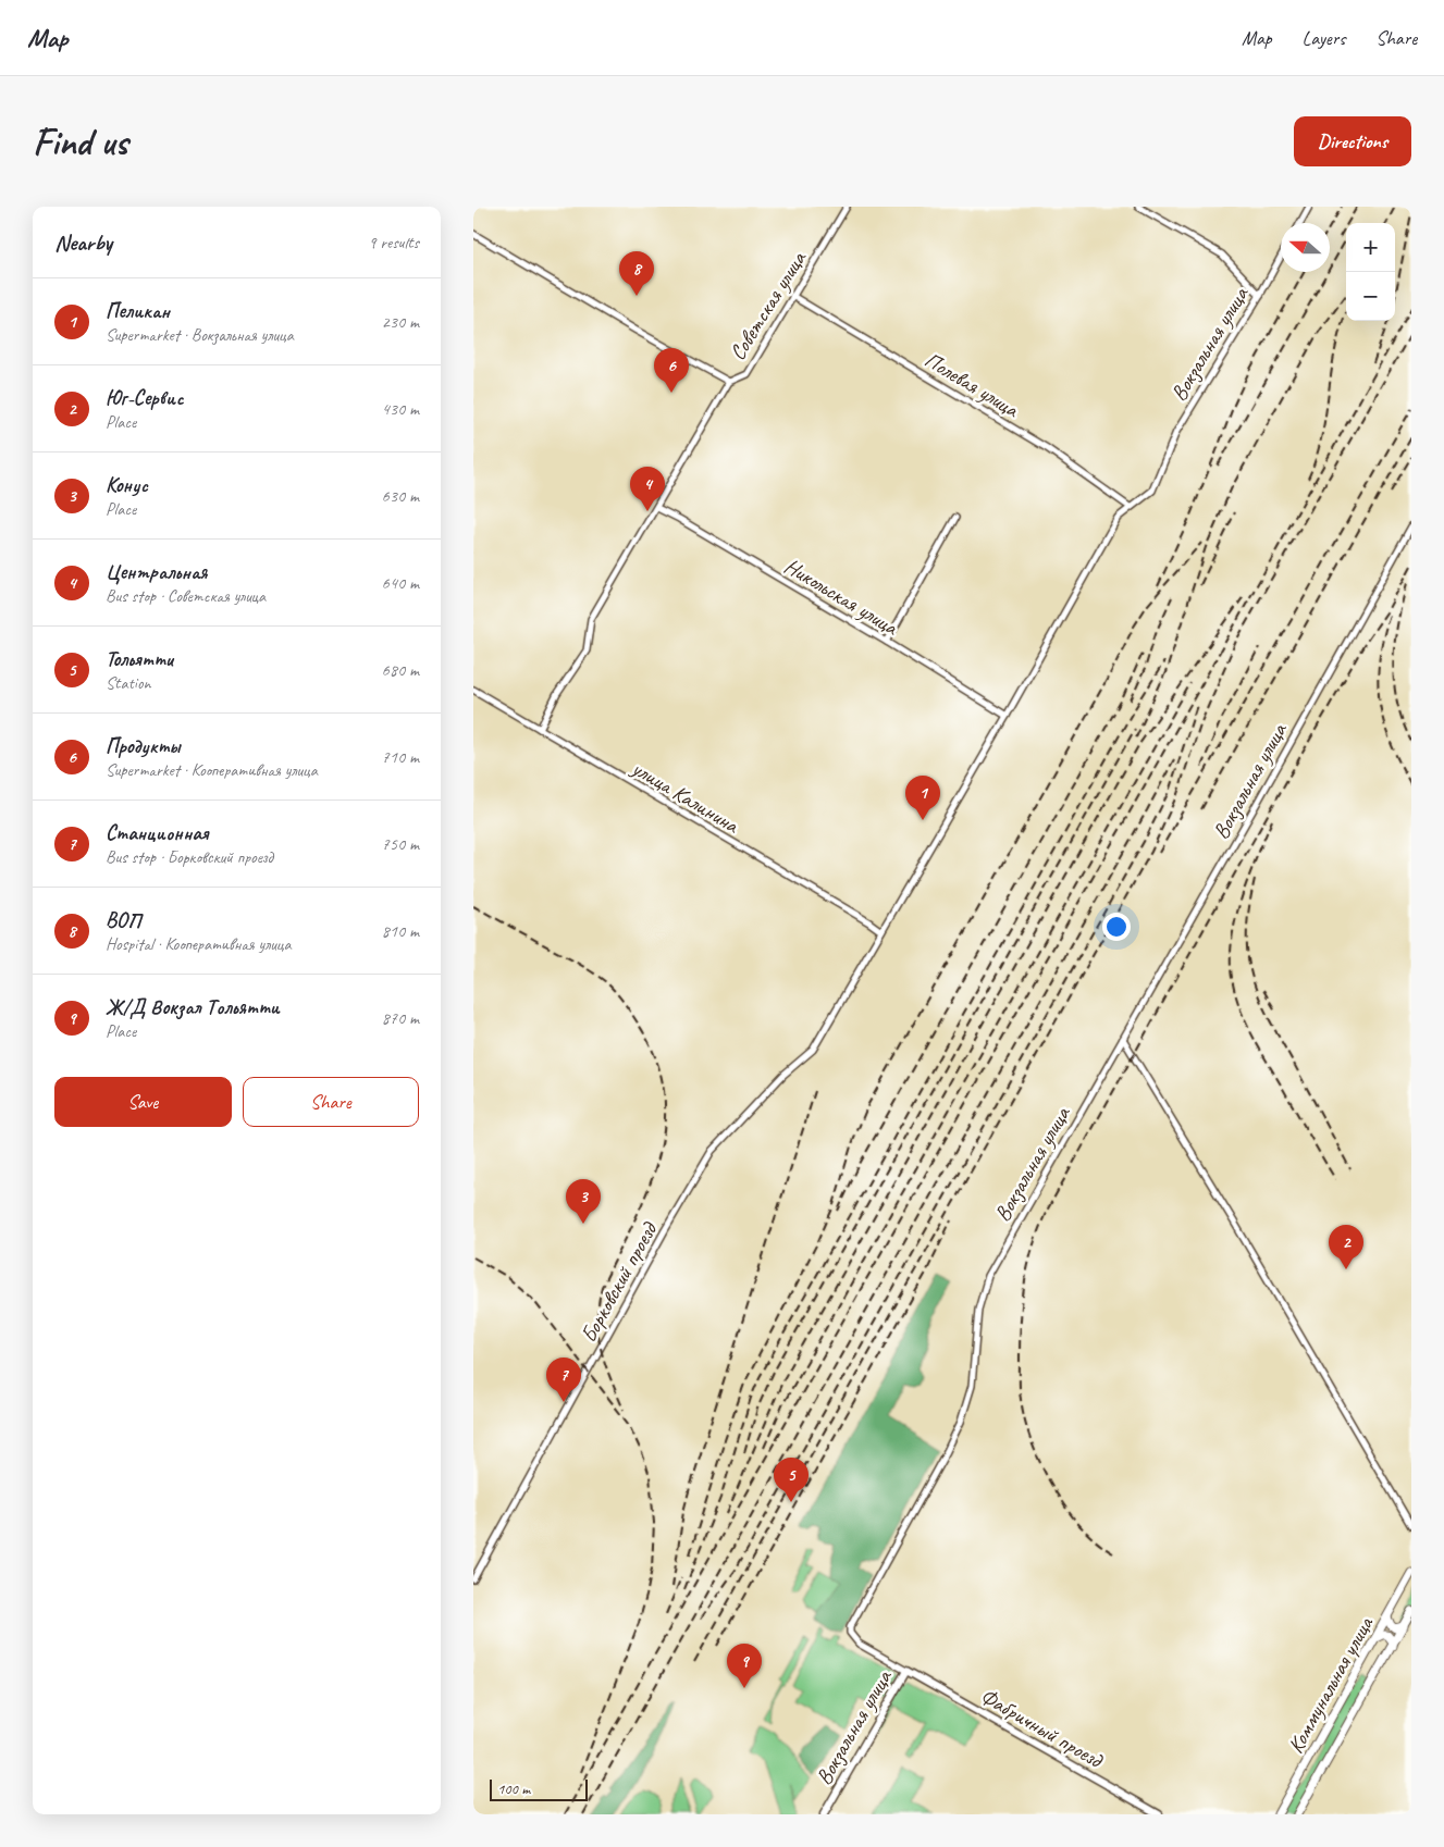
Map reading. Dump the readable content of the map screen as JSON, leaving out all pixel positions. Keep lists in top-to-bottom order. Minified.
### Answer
{"streets":{"main road":["Коммунальная улица"],"street":["Советская улица","Вокзальная улица","Полевая улица","Никольская улица","улица Калинина","Борковский проезд","Фабричный проезд"]},"crossings":[["Советская улица","Полевая улица"],["Советская улица","Никольская улица"],["Советская улица","улица Калинина"],["Вокзальная улица","Полевая улица"],["Вокзальная улица","Никольская улица"],["Вокзальная улица","улица Калинина"],["Вокзальная улица","Борковский проезд"],["Вокзальная улица","Фабричный проезд"]],"scale_bar":"100 m","north":"left","page":{"header":"Map","nav":["Map","Layers","Share"],"buttons":["Directions",["Save","Share"]],"title":"Find us","heading":["Nearby","9 results"],"map_buttons":["+","−"],"pins":["8","6","4","1","3","2","7","5","9"],"list":[{"mark":"1","name":"Пеликан","note":"Supermarket · Вокзальная улица","value":"230 m"},{"mark":"2","name":"Юг-Сервис","note":"Place","value":"430 m"},{"mark":"3","name":"Конус","note":"Place","value":"630 m"},{"mark":"4","name":"Центральная","note":"Bus stop · Советская улица","value":"640 m"},{"mark":"5","name":"Тольятти","note":"Station","value":"680 m"},{"mark":"6","name":"Продукты","note":"Supermarket · Кооперативная улица","value":"710 m"},{"mark":"7","name":"Станционная","note":"Bus stop · Борковский проезд","value":"750 m"},{"mark":"8","name":"ВОП","note":"Hospital · Кооперативная улица","value":"810 m"},{"mark":"9","name":"Ж/Д Вокзал Тольятти","note":"Place","value":"870 m"}],"scale":"100 m"}}
